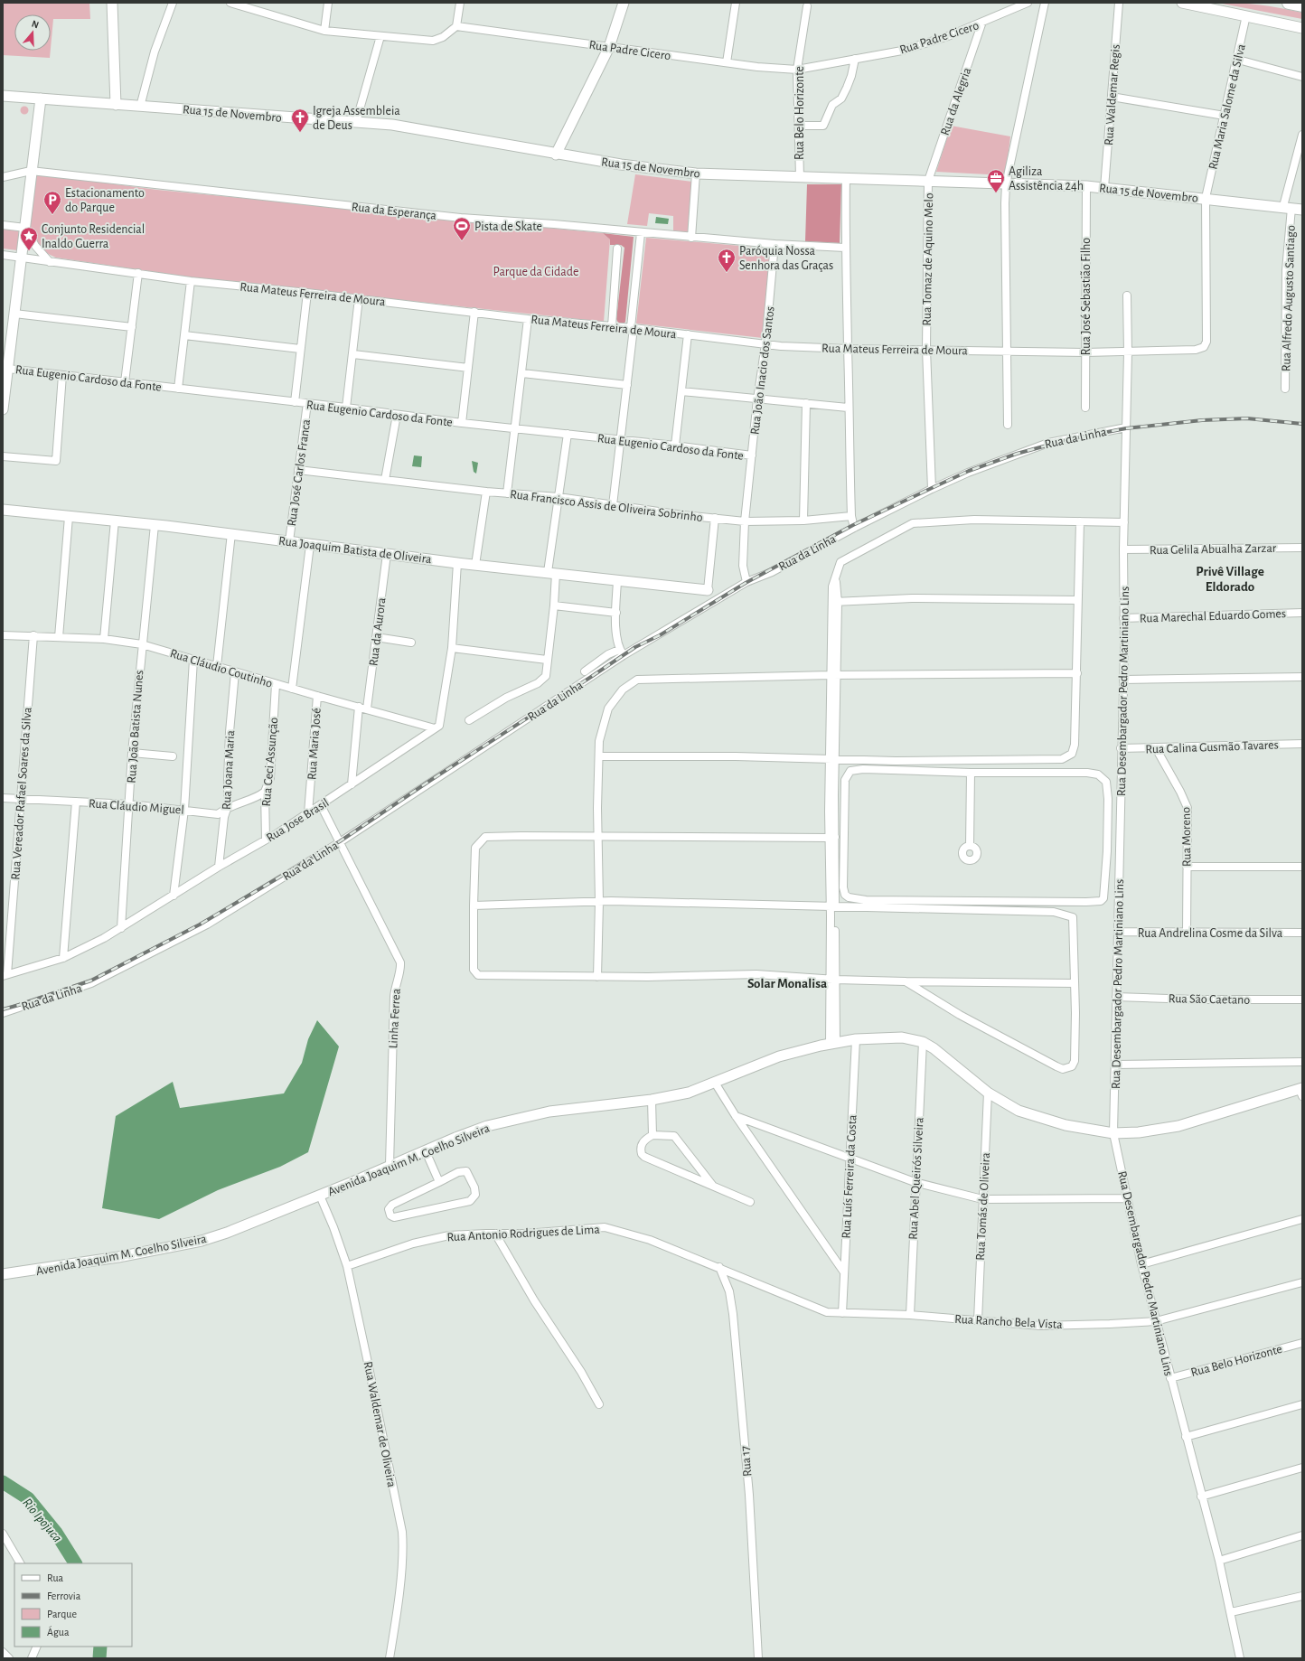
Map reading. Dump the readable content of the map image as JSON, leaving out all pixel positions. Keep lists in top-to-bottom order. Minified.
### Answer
{"streets":{"main road":["Rua 15 de Novembro","Rua Joaquim Batista de Oliveira","Avenida Joaquim M. Coelho Silveira"],"street":["Rua Padre Cicero","Rua Waldemar Regis","Rua da Alegria","Rua Maria Salome da Silva","Rua Belo Horizonte","Rua da Esperança","Rua Tomaz de Aquino Melo","Rua Mateus Ferreira de Moura","Rua José Sebastião Filho","Rua Alfredo Augusto Santiago","Rua João Inacio dos Santos","Rua Eugenio Cardoso da Fonte","Rua da Linha","Rua José Carlos Franca","Rua Francisco Assis de Oliveira Sobrinho","Rua Gelila Abualha Zarzar","Rua Marechal Eduardo Gomes","Rua da Aurora","Rua Cláudio Coutinho","Rua Desembargador Pedro Martiniano Lins","Rua João Batista Nunes","Rua Maria José","Rua Calina Gusmão Tavares","Rua Ceci Assunção","Rua Joana Maria","Rua Vereador Rafael Soares da Silva","Rua Cláudio Miguel","Rua Jose Brasil","Rua Moreno","Rua Andrelina Cosme da Silva","Rua São Caetano","Linha Ferrea","Rua Luís Ferreira da Costa","Rua Abel Queirós Silveira","Rua Tomás de Oliveira","Rua Antonio Rodrigues de Lima","Rua Rancho Bela Vista","Rua Waldemar de Oliveira","Rua 17"]},"crossings":[["Rua Padre Cicero","Rua da Alegria"],["Rua Padre Cicero","Rua Belo Horizonte"],["Rua Waldemar Regis","Rua 15 de Novembro"],["Rua da Alegria","Rua 15 de Novembro"],["Rua da Alegria","Rua Tomaz de Aquino Melo"],["Rua Maria Salome da Silva","Rua 15 de Novembro"],["Rua Maria Salome da Silva","Rua Mateus Ferreira de Moura"],["Rua 15 de Novembro","Rua Belo Horizonte"],["Rua 15 de Novembro","Rua Tomaz de Aquino Melo"],["Rua 15 de Novembro","Rua José Sebastião Filho"],["Rua 15 de Novembro","Rua Alfredo Augusto Santiago"],["Rua Belo Horizonte","Rua Desembargador Pedro Martiniano Lins"],["Rua da Esperança","Rua João Inacio dos Santos"],["Rua Tomaz de Aquino Melo","Rua Mateus Ferreira de Moura"],["Rua Tomaz de Aquino Melo","Rua da Linha"],["Rua Mateus Ferreira de Moura","Rua José Sebastião Filho"],["Rua Mateus Ferreira de Moura","Rua João Inacio dos Santos"],["Rua Mateus Ferreira de Moura","Rua Desembargador Pedro Martiniano Lins"],["Rua João Inacio dos Santos","Rua Eugenio Cardoso da Fonte"],["Rua João Inacio dos Santos","Rua da Linha"],["Rua João Inacio dos Santos","Rua Francisco Assis de Oliveira Sobrinho"],["Rua Eugenio Cardoso da Fonte","Rua José Carlos Franca"],["Rua da Linha","Rua Desembargador Pedro Martiniano Lins"],["Rua da Linha","Linha Ferrea"],["Rua José Carlos Franca","Rua Francisco Assis de Oliveira Sobrinho"],["Rua José Carlos Franca","Rua Joaquim Batista de Oliveira"],["Rua Gelila Abualha Zarzar","Rua Desembargador Pedro Martiniano Lins"],["Rua Joaquim Batista de Oliveira","Rua da Aurora"],["Rua Joaquim Batista de Oliveira","Rua João Batista Nunes"],["Rua Joaquim Batista de Oliveira","Rua Jose Brasil"],["Rua Marechal Eduardo Gomes","Rua Desembargador Pedro Martiniano Lins"],["Rua da Aurora","Rua Cláudio Coutinho"],["Rua da Aurora","Rua Jose Brasil"],["Rua Cláudio Coutinho","Rua João Batista Nunes"],["Rua Cláudio Coutinho","Rua Maria José"],["Rua Cláudio Coutinho","Rua Ceci Assunção"],["Rua Cláudio Coutinho","Rua Joana Maria"],["Rua Cláudio Coutinho","Rua Vereador Rafael Soares da Silva"],["Rua Cláudio Coutinho","Rua Jose Brasil"],["Rua Desembargador Pedro Martiniano Lins","Rua Calina Gusmão Tavares"],["Rua Desembargador Pedro Martiniano Lins","Rua Andrelina Cosme da Silva"],["Rua Desembargador Pedro Martiniano Lins","Rua São Caetano"],["Rua Desembargador Pedro Martiniano Lins","Avenida Joaquim M. Coelho Silveira"],["Rua Desembargador Pedro Martiniano Lins","Rua Rancho Bela Vista"],["Rua João Batista Nunes","Rua Cláudio Miguel"],["Rua João Batista Nunes","Rua Jose Brasil"],["Rua Maria José","Rua Jose Brasil"],["Rua Calina Gusmão Tavares","Rua Moreno"],["Rua Ceci Assunção","Rua Cláudio Miguel"],["Rua Ceci Assunção","Rua Jose Brasil"],["Rua Joana Maria","Rua Cláudio Miguel"],["Rua Joana Maria","Rua Jose Brasil"],["Rua Vereador Rafael Soares da Silva","Rua Cláudio Miguel"],["Rua Vereador Rafael Soares da Silva","Rua Jose Brasil"],["Rua Jose Brasil","Linha Ferrea"],["Rua Moreno","Rua Andrelina Cosme da Silva"],["Linha Ferrea","Avenida Joaquim M. Coelho Silveira"],["Avenida Joaquim M. Coelho Silveira","Rua Luís Ferreira da Costa"],["Avenida Joaquim M. Coelho Silveira","Rua Abel Queirós Silveira"],["Avenida Joaquim M. Coelho Silveira","Rua Tomás de Oliveira"],["Avenida Joaquim M. Coelho Silveira","Rua Waldemar de Oliveira"],["Rua Luís Ferreira da Costa","Rua Rancho Bela Vista"],["Rua Abel Queirós Silveira","Rua Rancho Bela Vista"],["Rua Tomás de Oliveira","Rua Rancho Bela Vista"],["Rua Antonio Rodrigues de Lima","Rua Rancho Bela Vista"],["Rua Antonio Rodrigues de Lima","Rua Waldemar de Oliveira"],["Rua Antonio Rodrigues de Lima","Rua 17"],["Rua Rancho Bela Vista","Rua 17"]],"districts":["Privê Village Eldorado","Solar Monalisa"],"water":["Rio Ipojuca"],"parks":["Parque da Cidade"],"places":{"church":["Igreja Assembleia de Deus","Paróquia Nossa Senhora das Graças"],"office":["Agiliza Assistência 24h"],"parking":["Estacionamento do Parque"],"sports":["Pista de Skate"],"place":["Conjunto Residencial Inaldo Guerra"]},"legend":["Rua","Ferrovia","Parque","Água"],"north":"top"}
